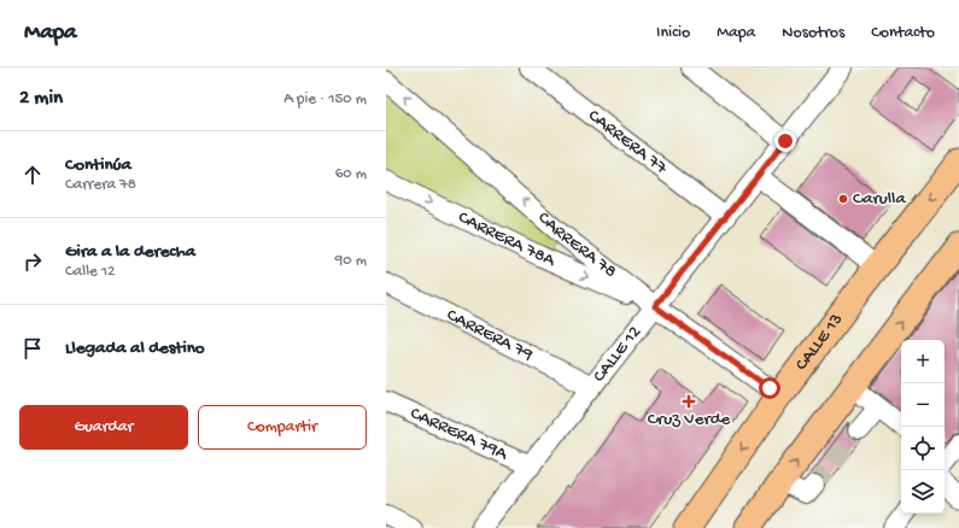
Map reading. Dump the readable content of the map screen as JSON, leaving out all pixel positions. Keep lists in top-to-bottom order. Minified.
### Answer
{"streets":{"main road":["CALLE 13"],"street":["CARRERA 77","CARRERA 78A","CARRERA 78","CARRERA 79","CALLE 12","CARRERA 79A"]},"crossings":[["CARRERA 77","CALLE 12"],["CARRERA 78A","CARRERA 78"],["CARRERA 78A","CALLE 12"],["CARRERA 78","CALLE 13"],["CARRERA 78","CALLE 12"],["CARRERA 79","CALLE 12"],["CALLE 12","CARRERA 79A"]],"one_way":["CARRERA 78A","CARRERA 78"],"places":{"other":["Carulla"],"health":["Cruz Verde"]},"page":{"header":"Mapa","nav":["Inicio","Mapa","Nosotros","Contacto"],"heading":["2 min","A pie · 150 m"],"list":[["Continúa","Carrera 78","60 m"],["Gira a la derecha","Calle 12","90 m"],"Llegada al destino"],"map_buttons":["+","−"],"buttons":["Guardar","Compartir"]}}
